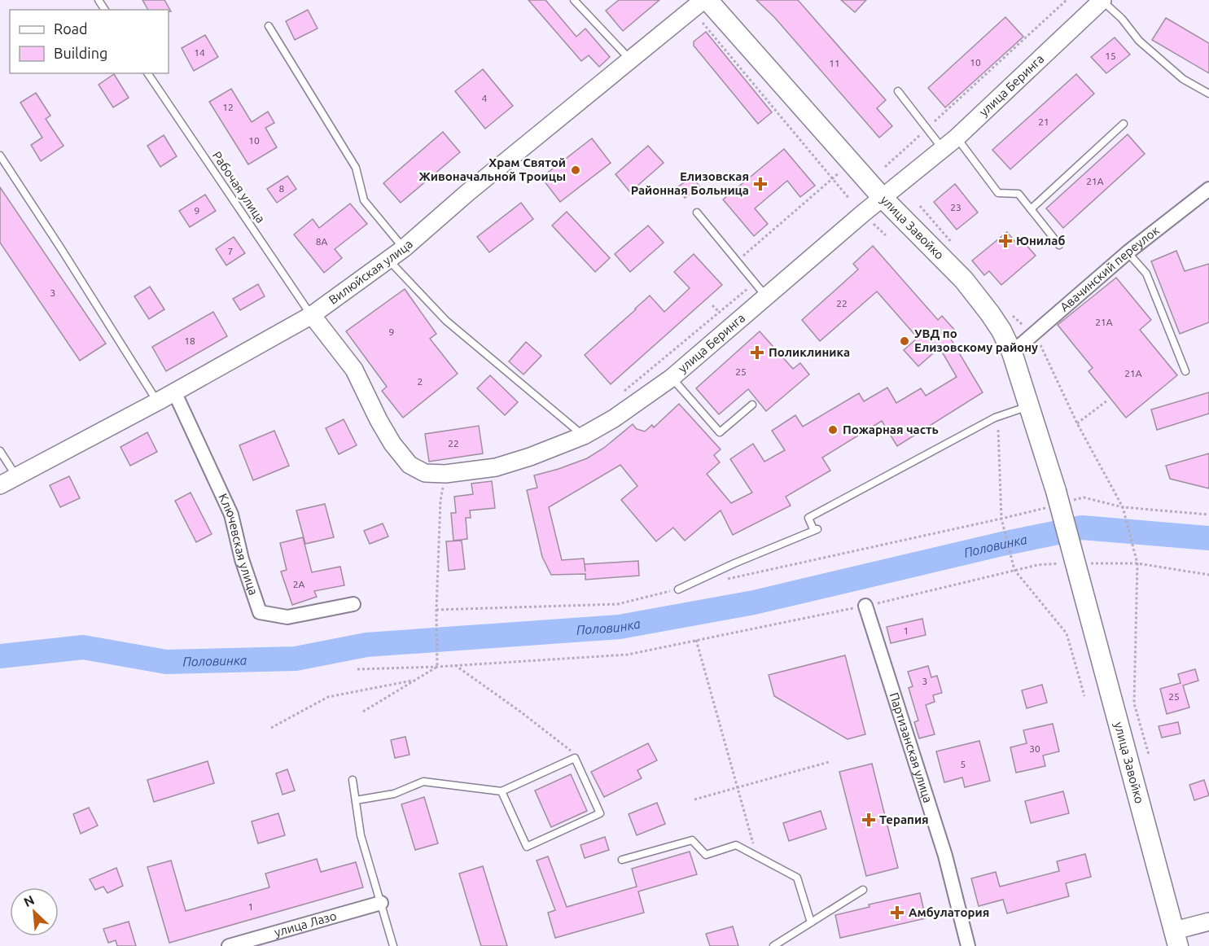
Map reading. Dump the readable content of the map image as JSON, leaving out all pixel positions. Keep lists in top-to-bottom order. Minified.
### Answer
{"streets":{"main road":["улица Завойко"],"street":["улица Беринга","Авачинский переулок","Вилюйская улица","Ключевская улица","Партизанская улица","улица Лазо"],"lane":["Рабочая улица"]},"crossings":[["улица Беринга","Рабочая улица"],["улица Беринга","улица Завойко"],["улица Беринга","Вилюйская улица"],["Рабочая улица","Вилюйская улица"],["улица Завойко","Авачинский переулок"],["Вилюйская улица","Ключевская улица"]],"water":["Половинка"],"places":{"other":["Храм Святой Живоначальной Троицы","УВД по Елизовскому району","Пожарная часть"],"health":["Елизовская Районная Больница","Юнилаб","Поликлиника","Терапия","Амбулатория"]},"house_numbers":["14","15","10","11","4","12","21","10","21А","8","23","9","8А","7","3","22","21А","9","18","25","21А","2","22","2А","1","3","25","30","5","1"],"legend":["Road","Building"],"north":"top left"}
